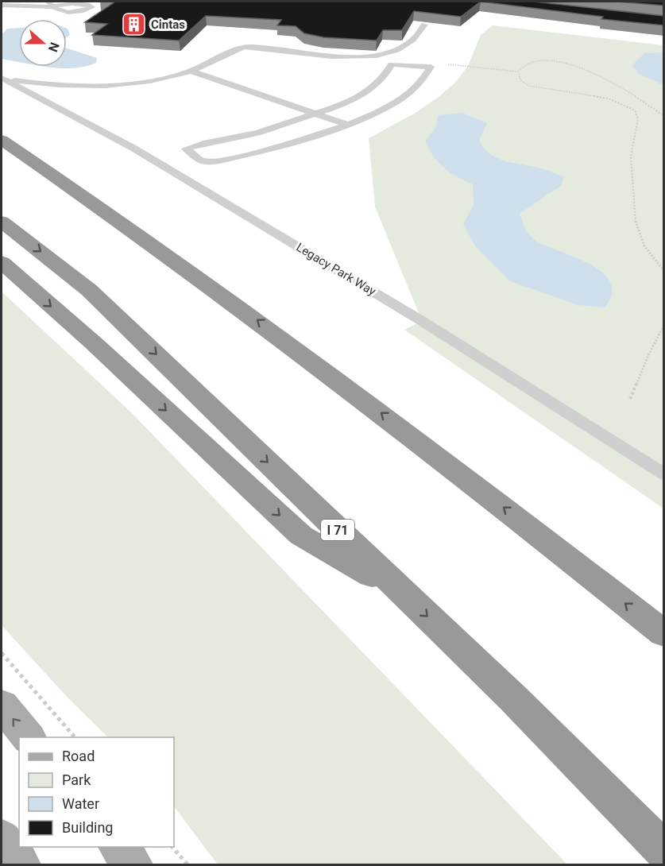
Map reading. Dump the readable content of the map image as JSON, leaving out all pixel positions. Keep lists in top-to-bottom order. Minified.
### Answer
{"streets":{"highway":["I 71"],"lane":["Legacy Park Way"]},"places":{"building":["Cintas"]},"legend":["Road","Park","Water","Building"],"north":"right"}
